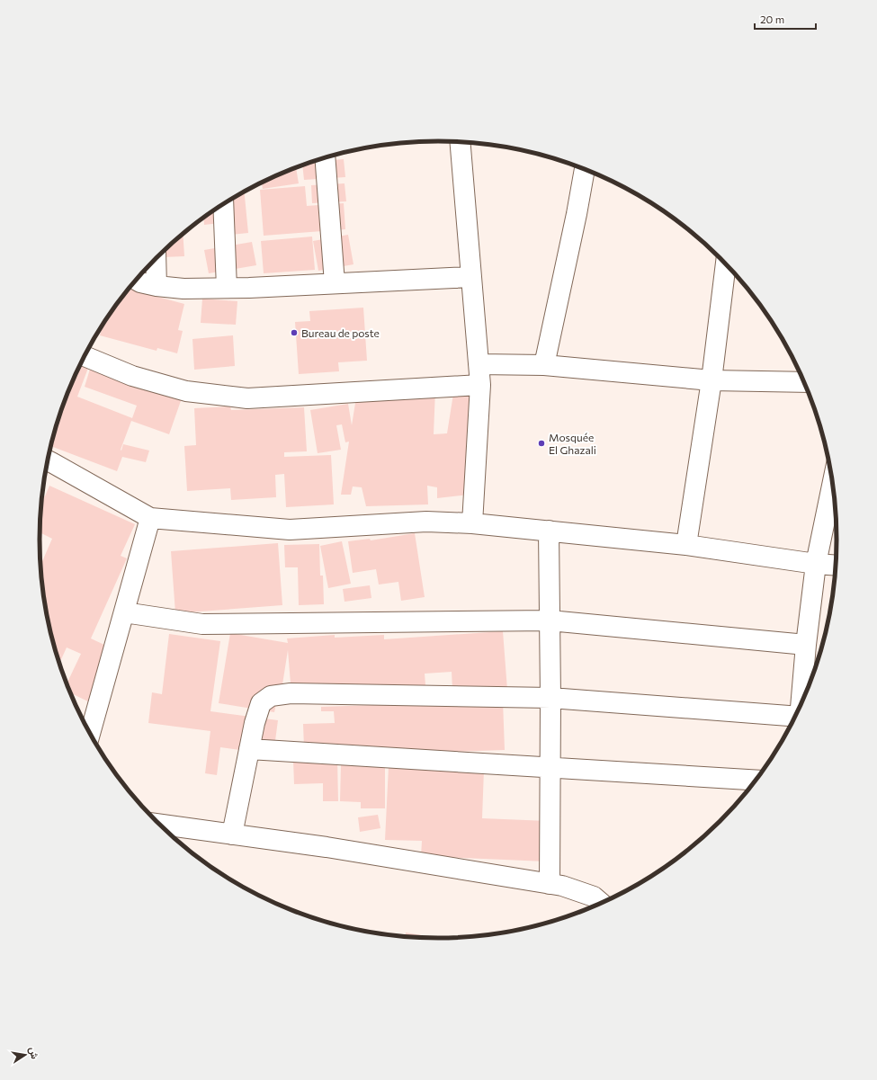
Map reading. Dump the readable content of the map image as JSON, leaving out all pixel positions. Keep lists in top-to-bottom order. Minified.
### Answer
{"places":["Bureau de poste","Mosquée El Ghazali"],"scale_bar":"20 m","north":"right"}
